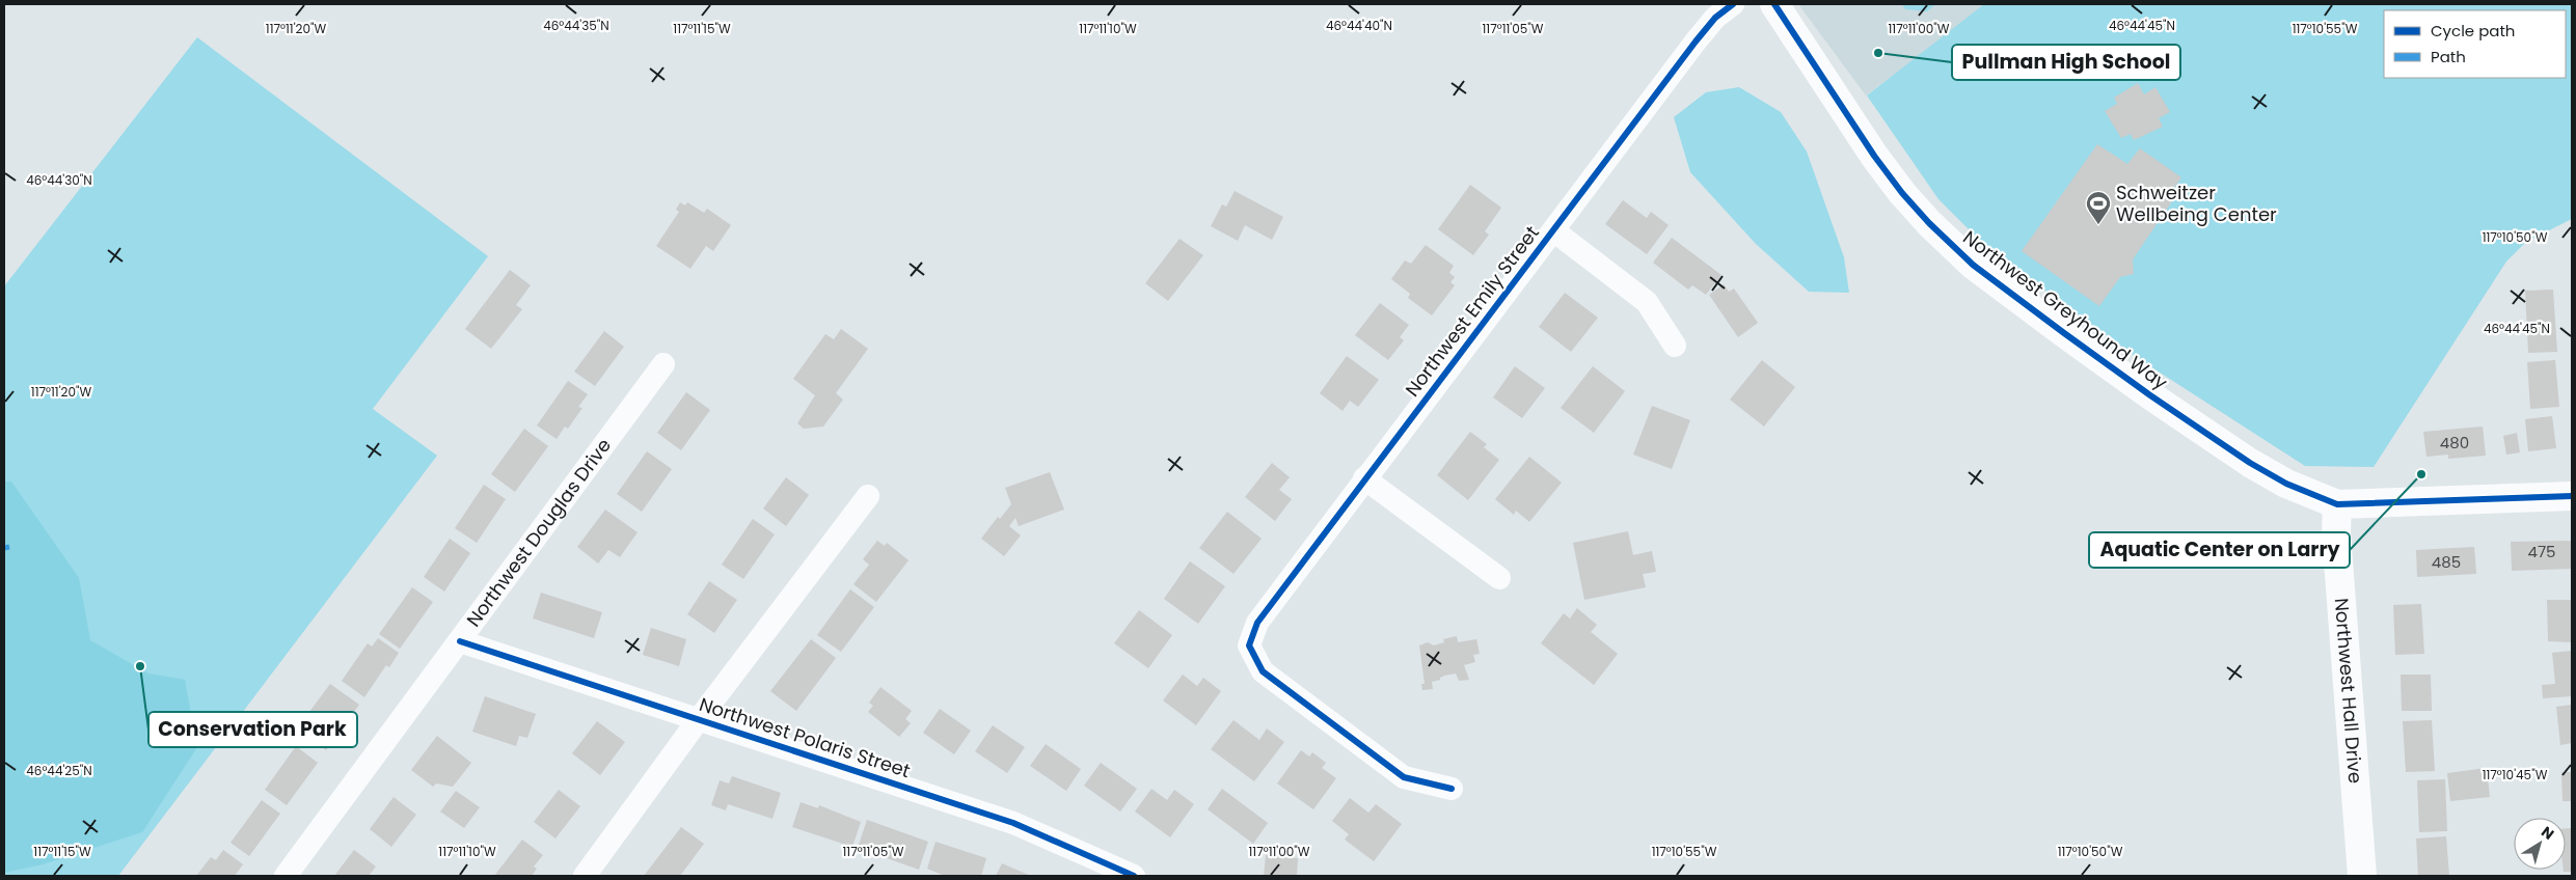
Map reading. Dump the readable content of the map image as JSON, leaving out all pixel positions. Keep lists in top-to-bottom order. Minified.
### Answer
{"streets":{"street":["Northwest Greyhound Way","Northwest Emily Street","Northwest Douglas Drive","Northwest Hall Drive","Northwest Polaris Street"]},"crossings":[["Northwest Greyhound Way","Northwest Hall Drive"],["Northwest Douglas Drive","Northwest Polaris Street"]],"places":{"other":["Pullman High School","Aquatic Center on Larry","Conservation Park"],"sports":["Schweitzer Wellbeing Center"]},"house_numbers":["480","475","485"],"legend":["Cycle path","Path"],"north":"top right","coordinates":["46°44'45\"N","46°44'35\"N","46°44'40\"N","117°11'20\"W","117°11'15\"W","117°11'10\"W","117°11'05\"W","117°11'00\"W","117°10'55\"W","46°44'30\"N","117°10'50\"W","46°44'25\"N","117°10'45\"W"]}
